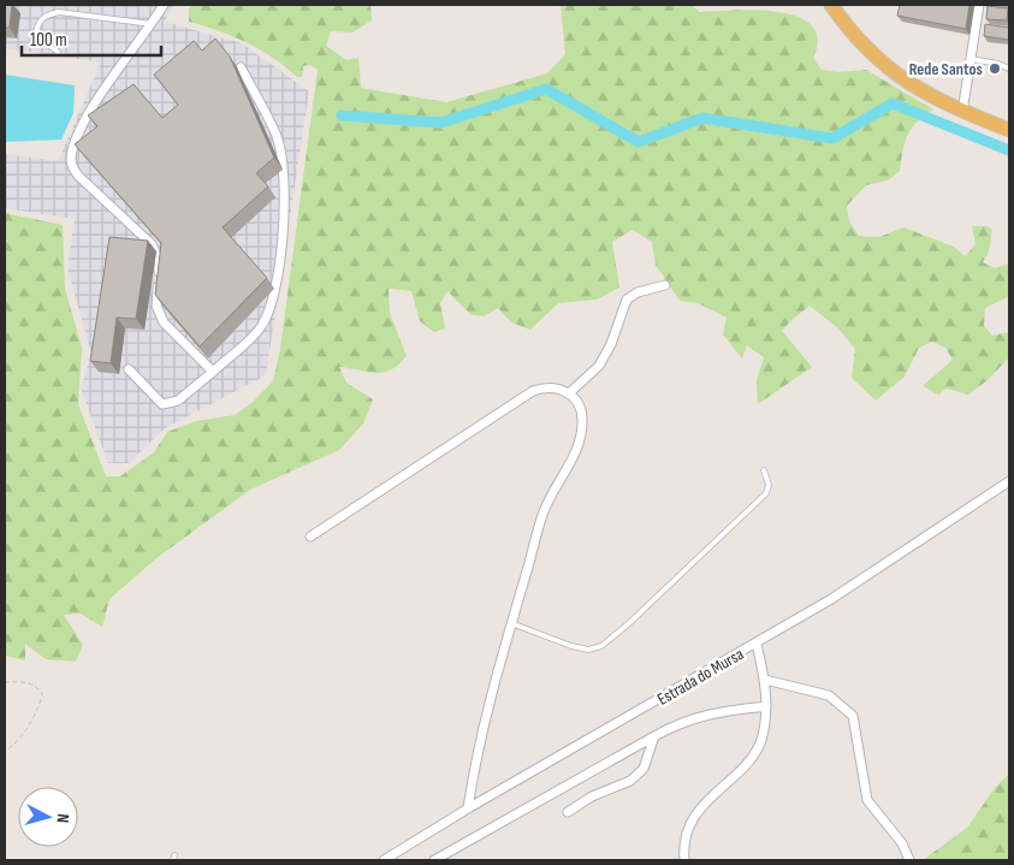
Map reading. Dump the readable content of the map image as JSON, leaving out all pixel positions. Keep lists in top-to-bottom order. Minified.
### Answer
{"streets":{"street":["Estrada do Mursa"]},"places":["Rede Santos"],"scale_bar":"100 m","north":"right"}
